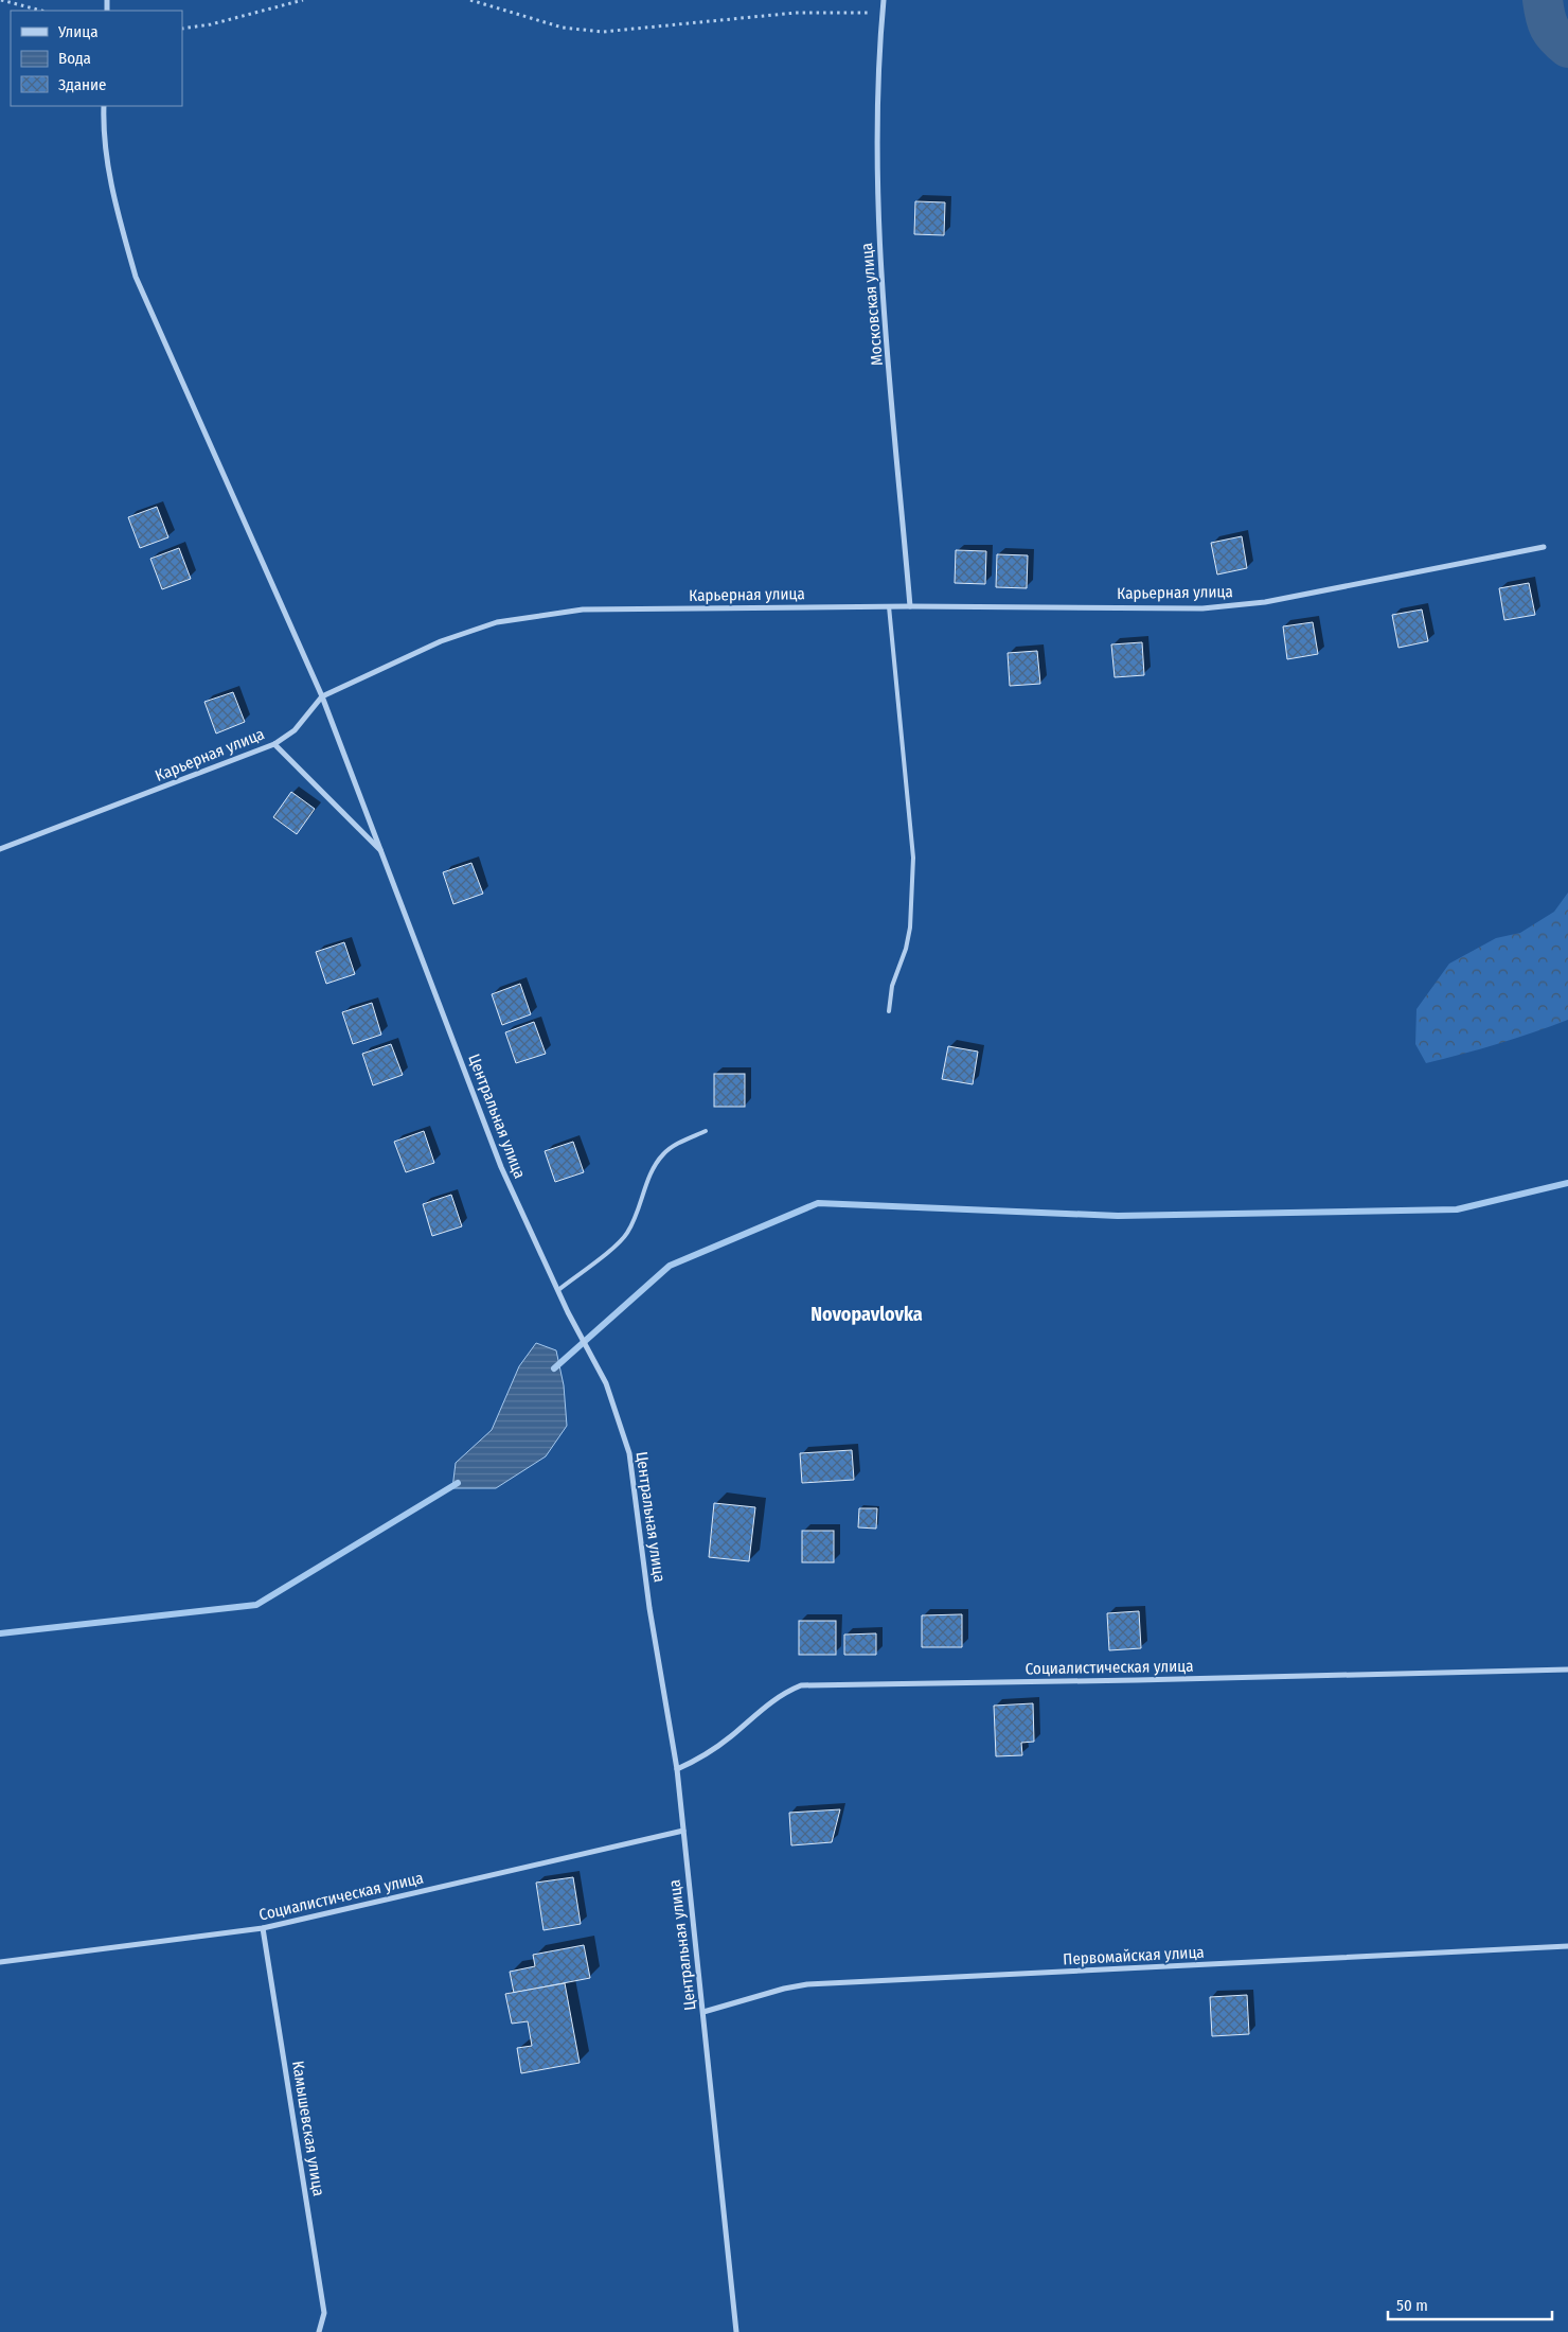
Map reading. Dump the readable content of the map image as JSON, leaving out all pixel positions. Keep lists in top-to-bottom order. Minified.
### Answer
{"streets":{"street":["Московская улица","Карьерная улица","Центральная улица","Социалистическая улица","Первомайская улица","Камышевская улица"]},"crossings":[["Московская улица","Карьерная улица"],["Карьерная улица","Центральная улица"],["Центральная улица","Социалистическая улица"],["Центральная улица","Первомайская улица"],["Социалистическая улица","Камышевская улица"]],"districts":["Novopavlovka"],"legend":["Улица","Вода","Здание"],"scale_bar":"50 m"}
